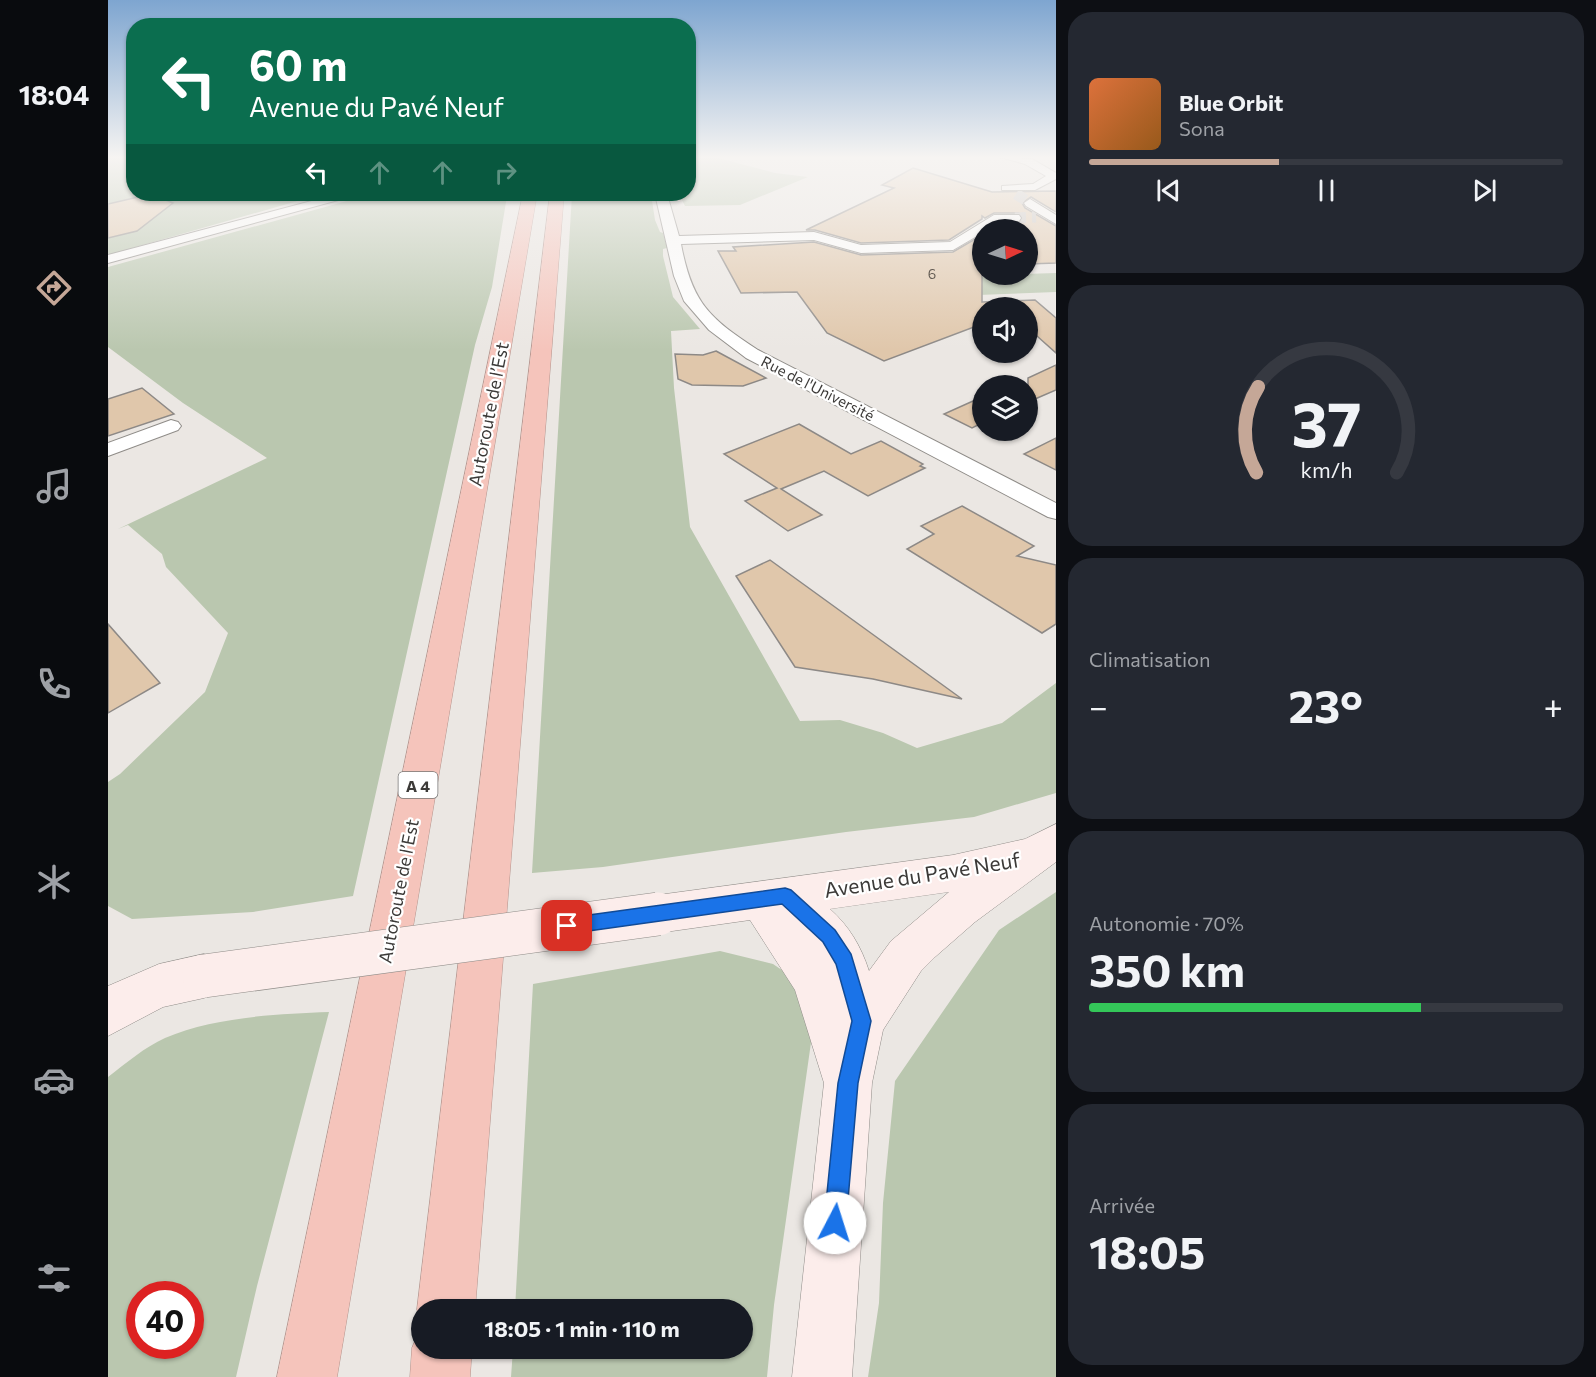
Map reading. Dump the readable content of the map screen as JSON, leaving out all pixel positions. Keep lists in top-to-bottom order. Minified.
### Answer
{"streets":{"highway":["Autoroute de l’Est","A 4"],"main road":["Avenue du Pavé Neuf"],"street":["Rue de l'Université"]},"house_numbers":["6"],"north":"right","page":{"tabs":"18:04","turn":["60 m","Avenue du Pavé Neuf"],"song":["Blue Orbit","Sona"],"tile":["Climatisation",["Autonomie · 70%","350 km"],["Arrivée","18:05"]],"heat":["−","23°","+"],"limit":"40","trip":"18:05 · 1 min · 110 m","gauge":["37","km/h"]}}
